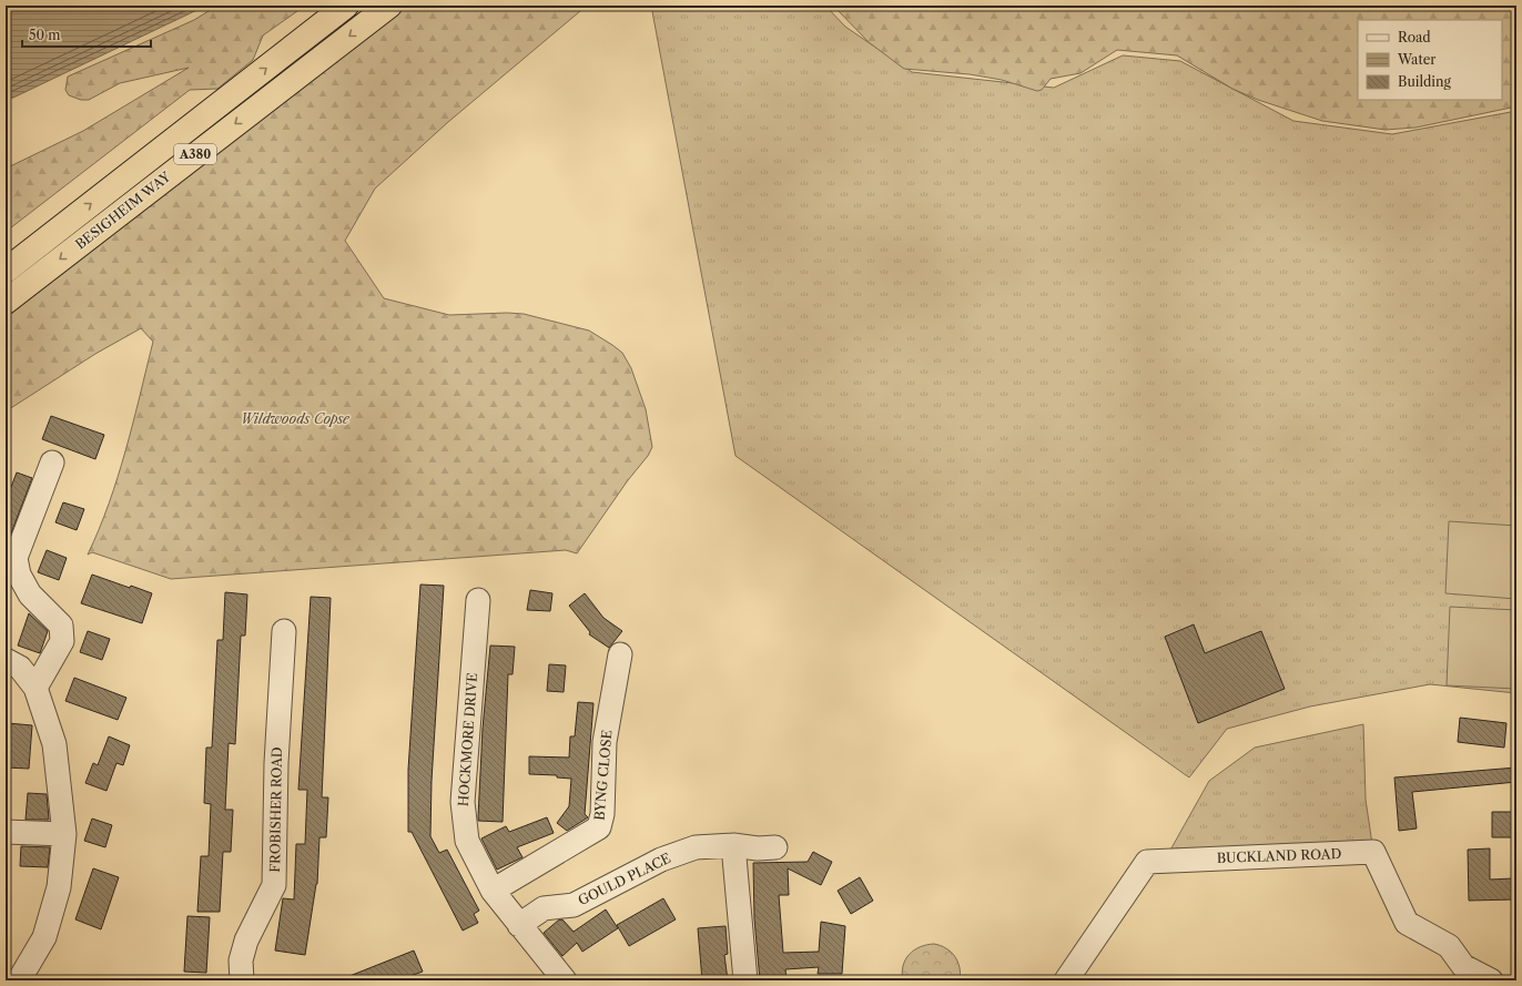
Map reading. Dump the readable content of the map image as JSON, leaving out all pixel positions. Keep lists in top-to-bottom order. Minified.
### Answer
{"streets":{"highway":["A380","BESIGHEIM WAY"],"street":["HOCKMORE DRIVE","BYNG CLOSE","FROBISHER ROAD","BUCKLAND ROAD","GOULD PLACE"]},"crossings":[["HOCKMORE DRIVE","BYNG CLOSE"],["HOCKMORE DRIVE","GOULD PLACE"]],"parks":["Wildwoods Copse"],"legend":["Road","Water","Building"],"scale_bar":"50 m"}
